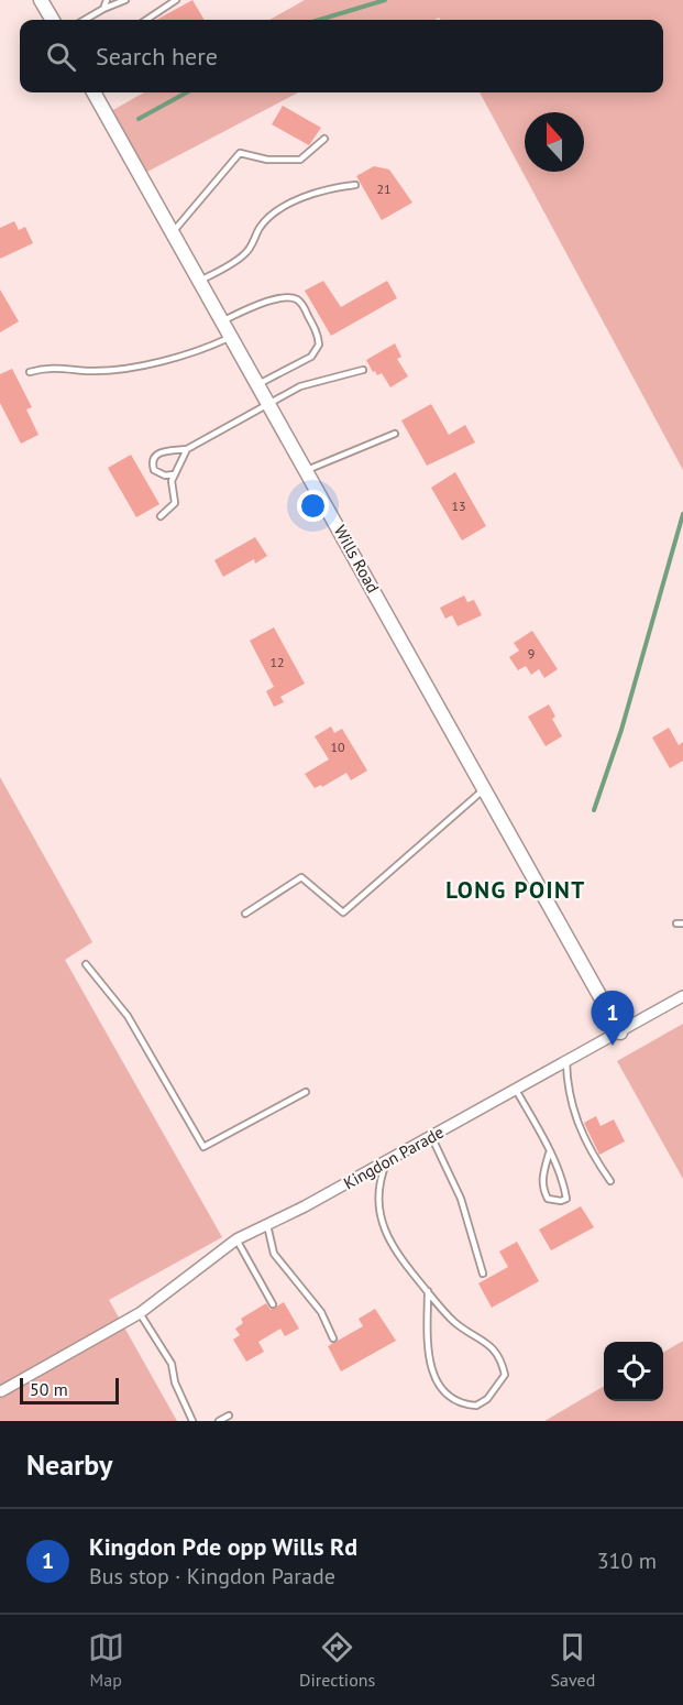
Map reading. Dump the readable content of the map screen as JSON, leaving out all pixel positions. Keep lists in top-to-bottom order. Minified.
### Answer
{"streets":{"street":["Wills Road","Kingdon Parade"]},"crossings":[["Wills Road","Kingdon Parade"]],"districts":["LONG POINT"],"house_numbers":["21","13","9","12","10"],"scale_bar":"50 m","north":"top","page":{"search":"Search here","pins":"1","scale":"50 m","heading":"Nearby","list":[{"mark":"1","name":"Kingdon Pde opp Wills Rd","note":"Bus stop · Kingdon Parade","value":"310 m"}],"nav":["Map","Directions","Saved"]}}
